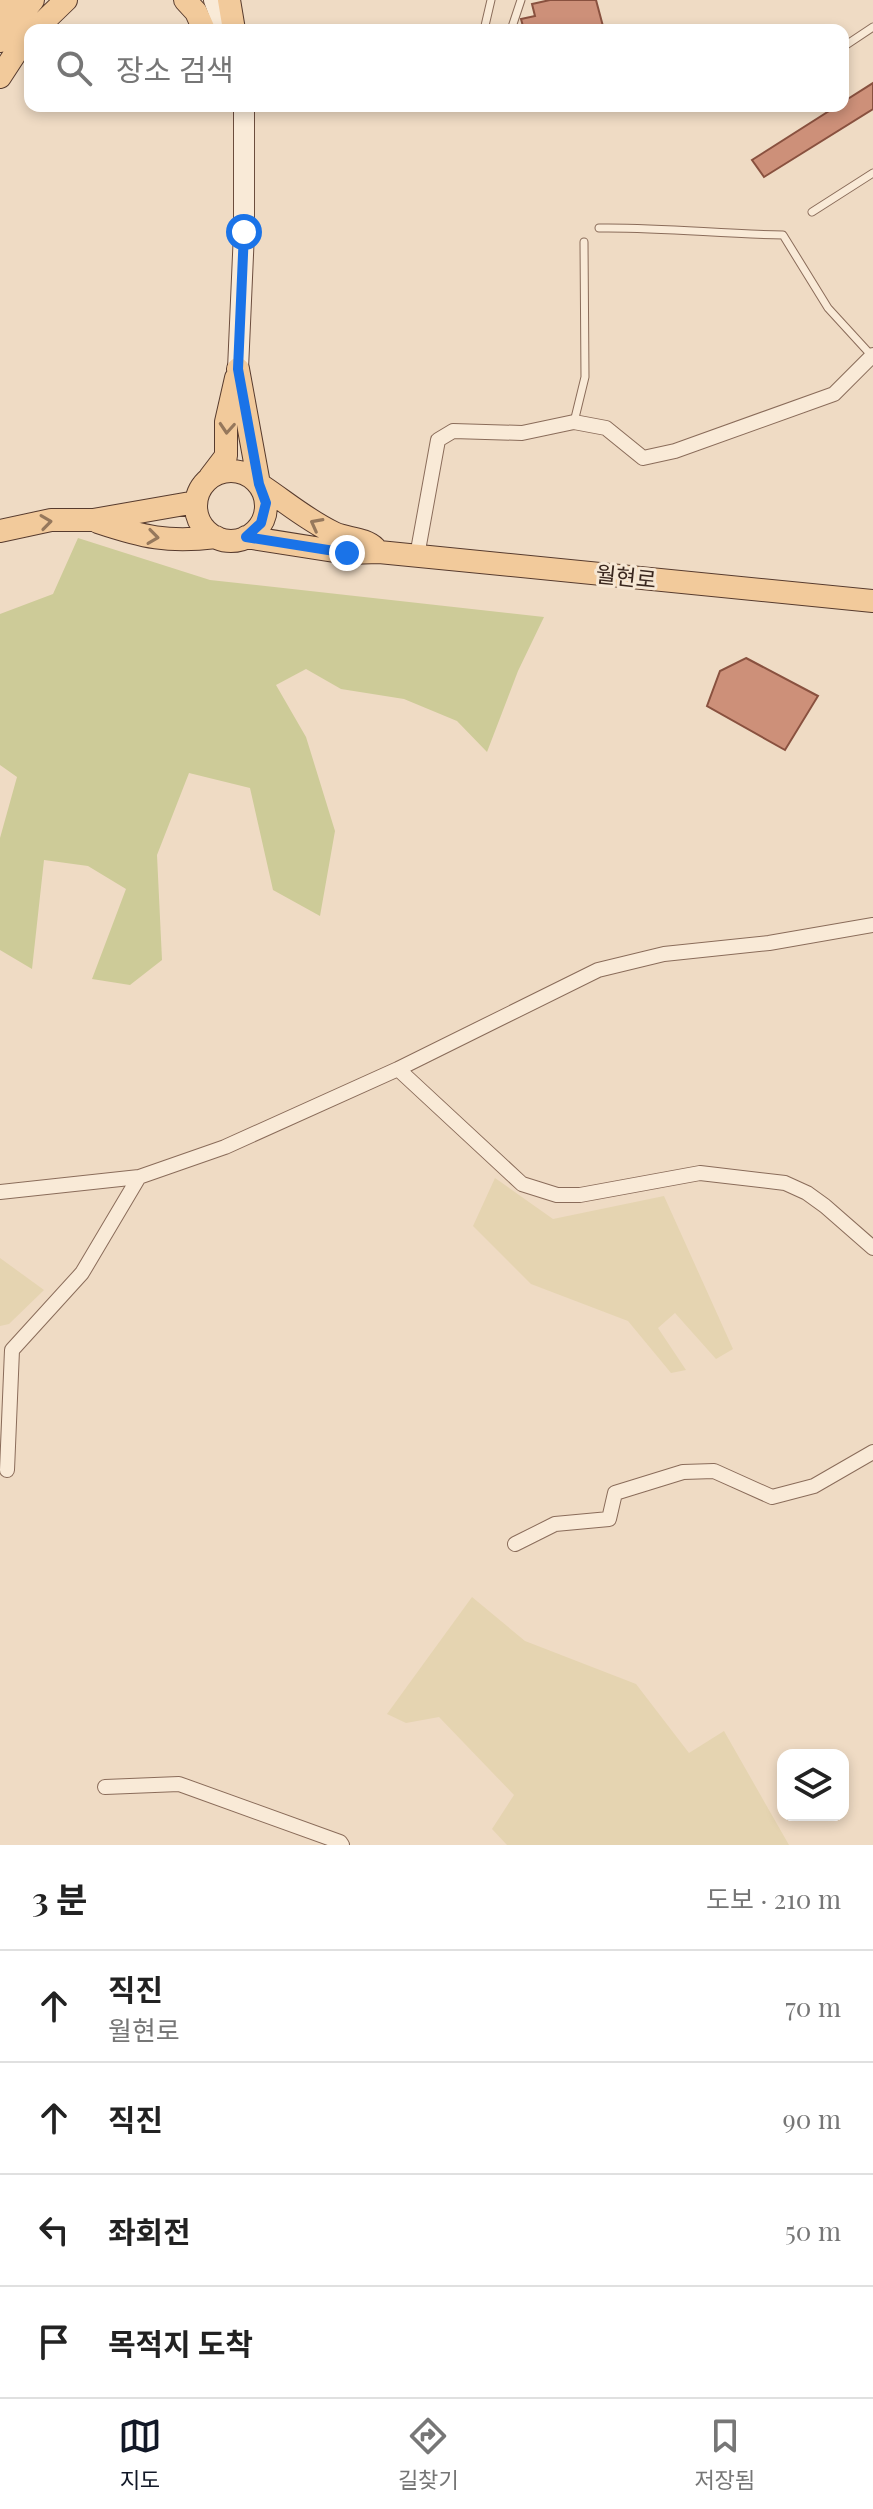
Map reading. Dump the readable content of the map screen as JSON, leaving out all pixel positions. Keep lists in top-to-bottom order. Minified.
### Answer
{"streets":{"main road":["월현로"]},"page":{"search":"장소 검색","heading":["3 분","도보 · 210 m"],"list":[["직진","월현로","70 m"],["직진","90 m"],["좌회전","50 m"],"목적지 도착"],"nav":["지도","길찾기","저장됨"]}}
